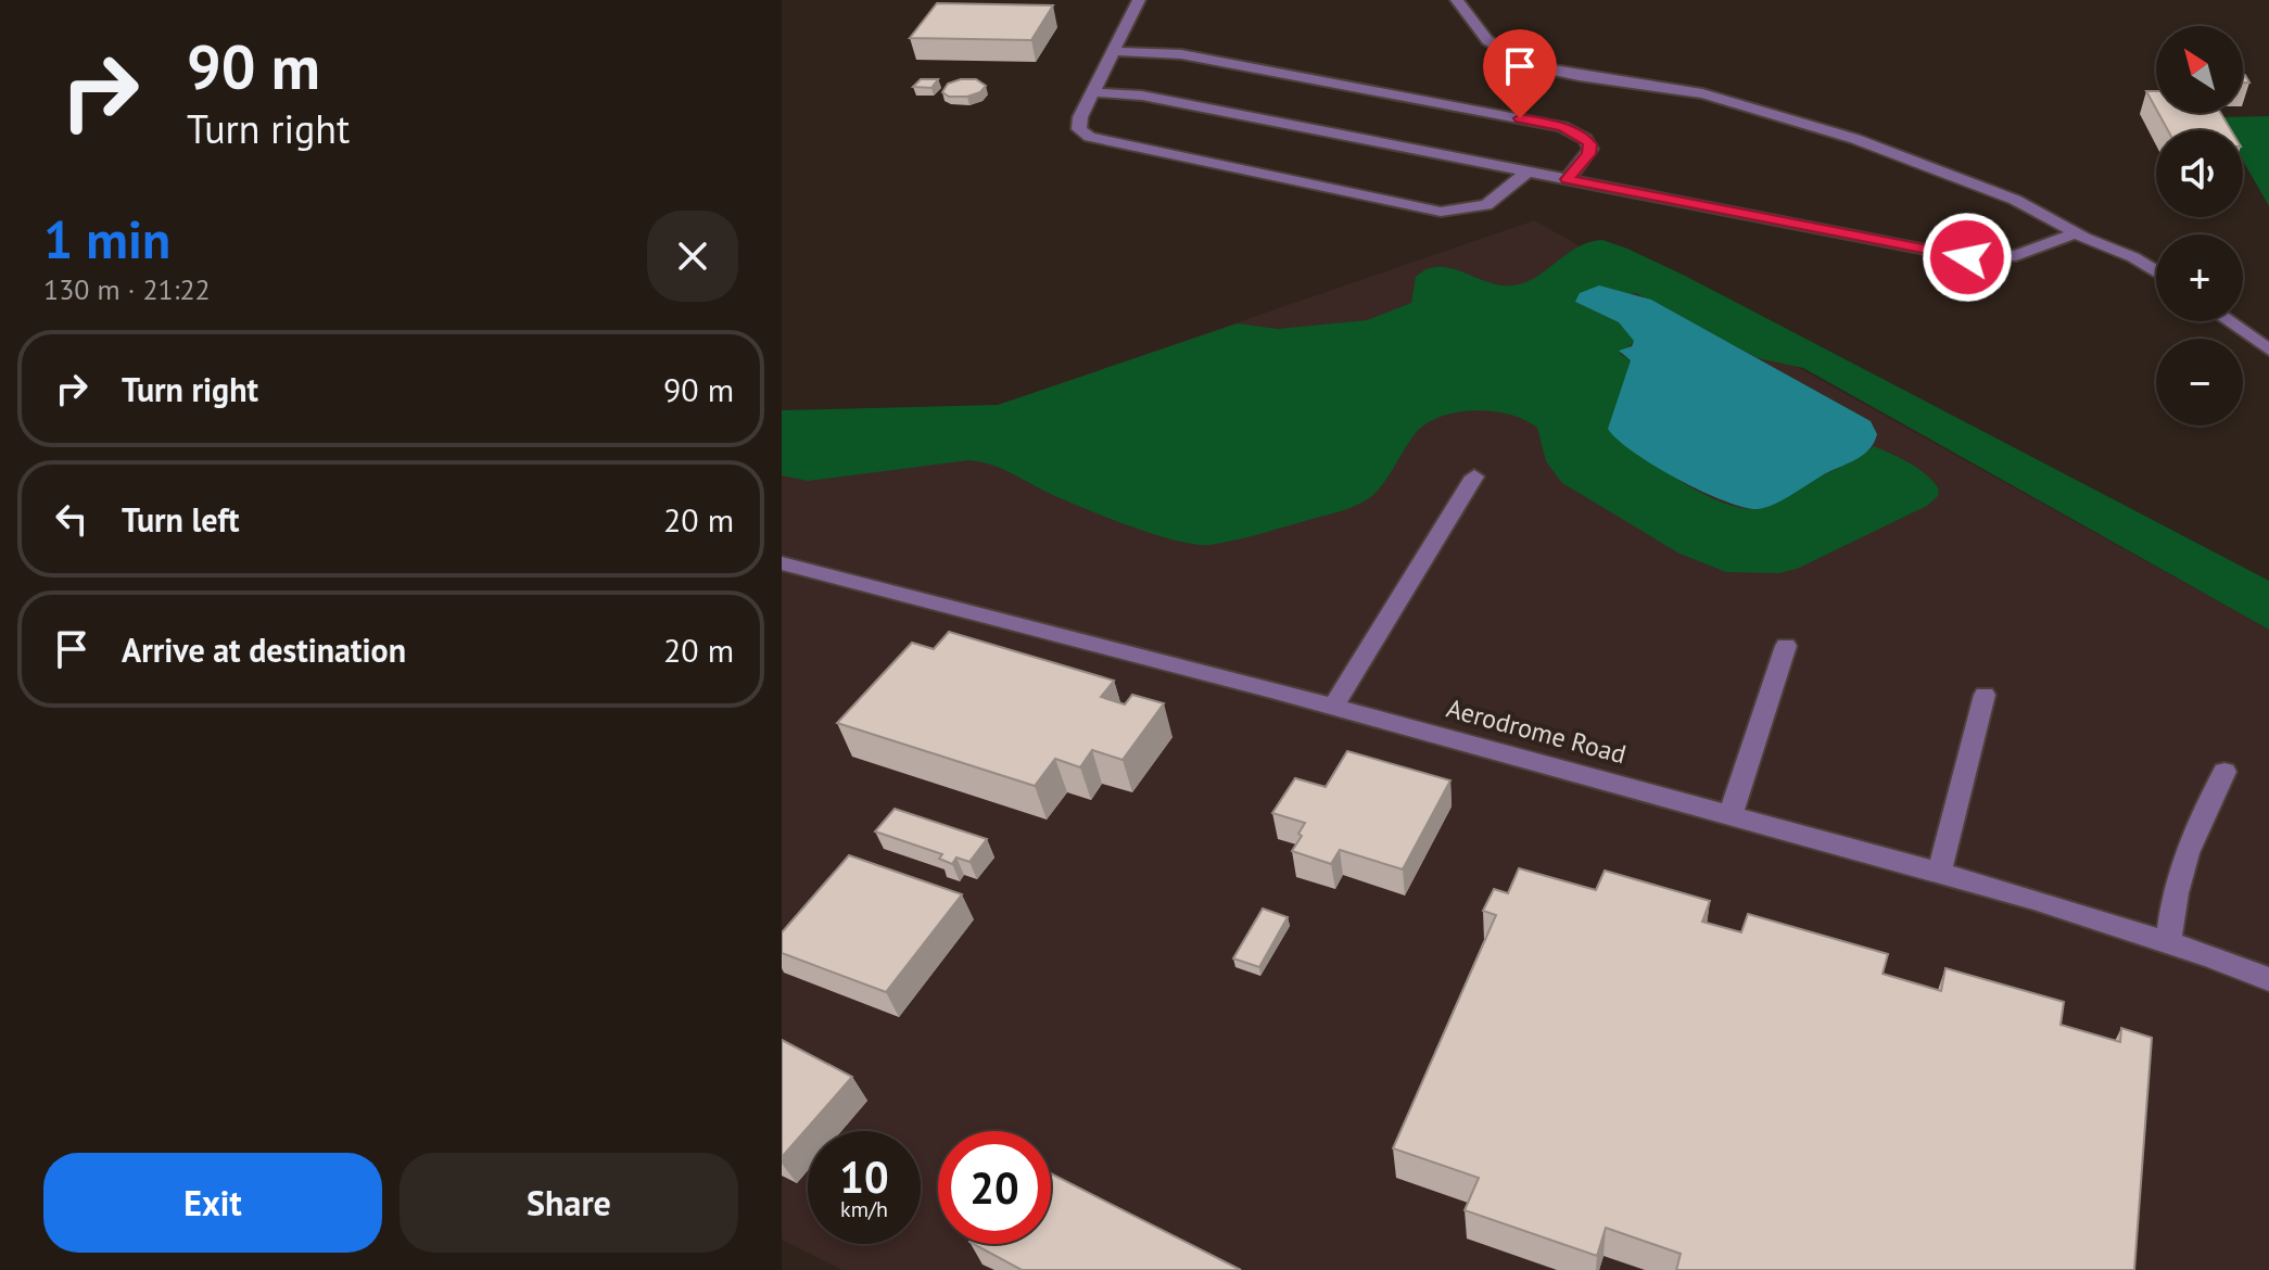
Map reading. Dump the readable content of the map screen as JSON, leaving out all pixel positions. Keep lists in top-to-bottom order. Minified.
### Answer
{"streets":{"lane":["Aerodrome Road"]},"north":"top left","page":{"turn":["90 m","Turn right"],"map_buttons":["+","−"],"heading":["1 min","130 m · 21:22"],"list":[{"name":"Turn right","value":"90 m"},{"name":"Turn left","value":"20 m"},{"name":"Arrive at destination","value":"20 m"}],"speed":"10 km/h","limit":"20","buttons":["Exit","Share"]}}
